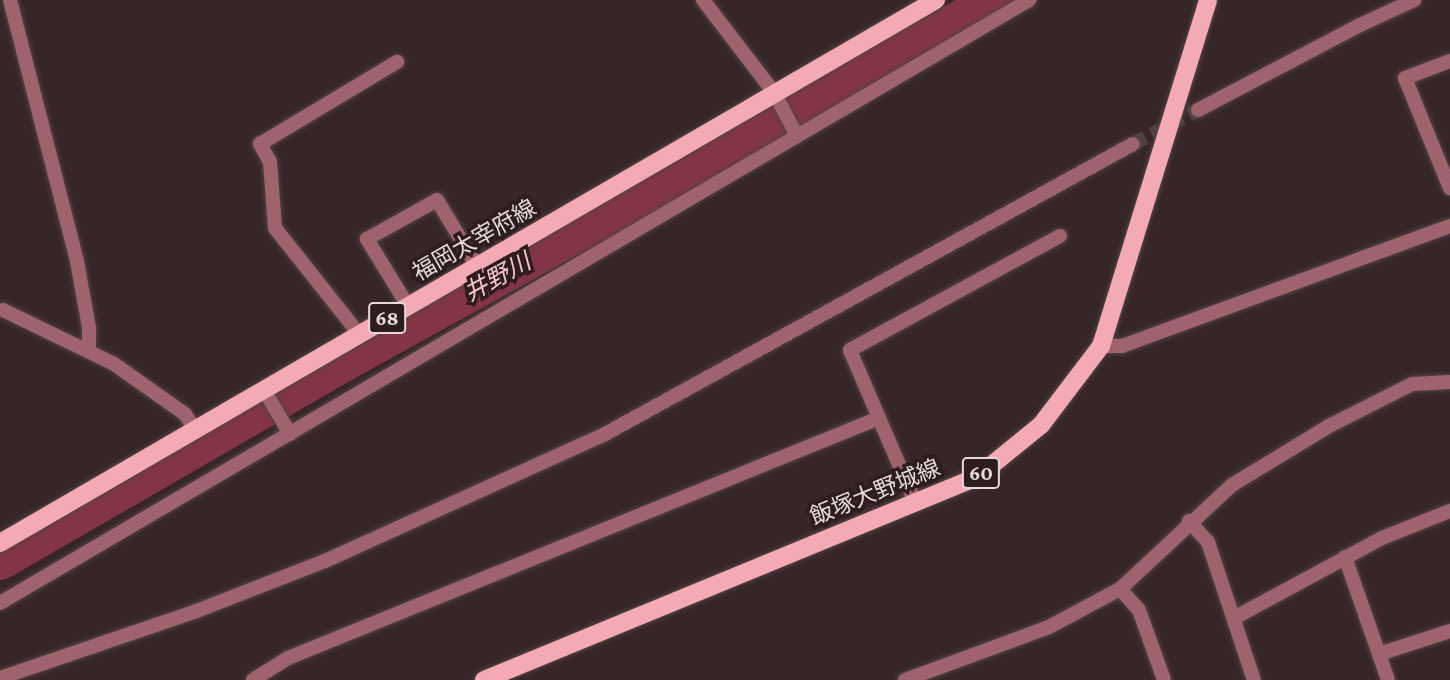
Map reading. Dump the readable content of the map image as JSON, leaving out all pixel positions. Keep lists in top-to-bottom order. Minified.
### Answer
{"streets":{"main road":["福岡太宰府線","68","60","飯塚大野城線"]},"water":["井野川"]}
